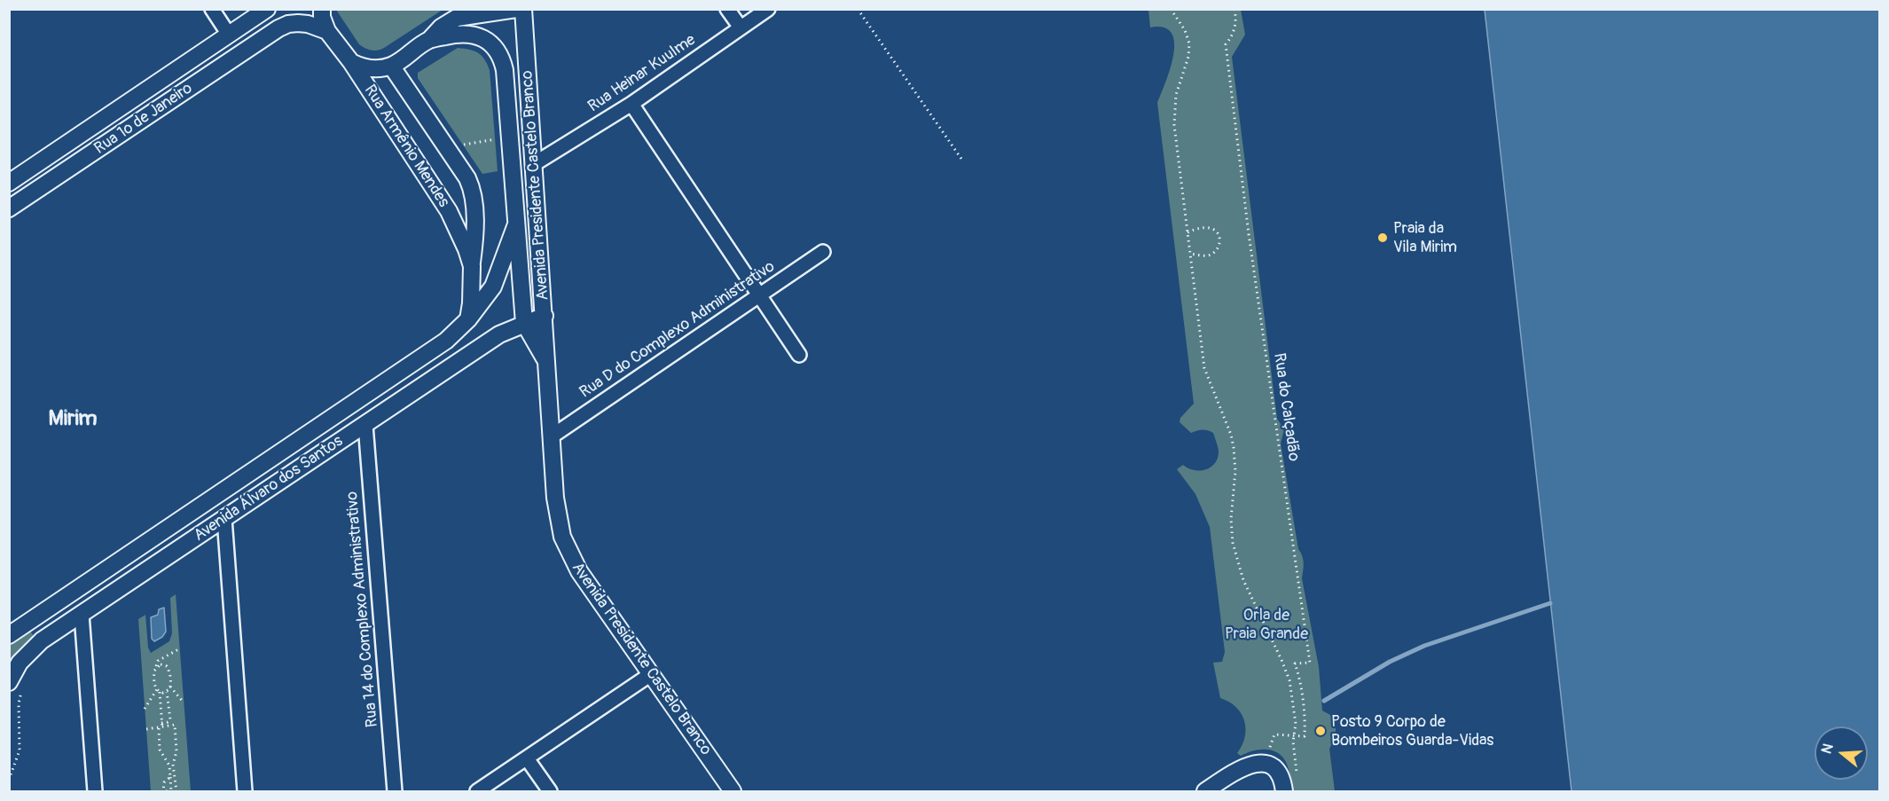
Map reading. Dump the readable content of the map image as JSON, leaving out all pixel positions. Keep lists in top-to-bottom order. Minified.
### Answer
{"streets":{"street":["Rua Heinar Kuulme","Rua 1º de Janeiro","Rua Armênio Mendes","Avenida Presidente Castelo Branco","Rua D do Complexo Administrativo","Avenida Álvaro dos Santos","Rua 14 do Complexo Administrativo"],"path":["Rua do Calçadão"]},"crossings":[["Rua Heinar Kuulme","Avenida Presidente Castelo Branco"],["Rua 1º de Janeiro","Rua Armênio Mendes"],["Rua Armênio Mendes","Avenida Álvaro dos Santos"],["Avenida Presidente Castelo Branco","Rua D do Complexo Administrativo"],["Avenida Presidente Castelo Branco","Avenida Álvaro dos Santos"],["Avenida Álvaro dos Santos","Rua 14 do Complexo Administrativo"]],"districts":["Mirim"],"parks":["Orla de Praia Grande"],"places":["Praia da Vila Mirim","Posto 9 Corpo de Bombeiros Guarda-Vidas"],"north":"left"}
